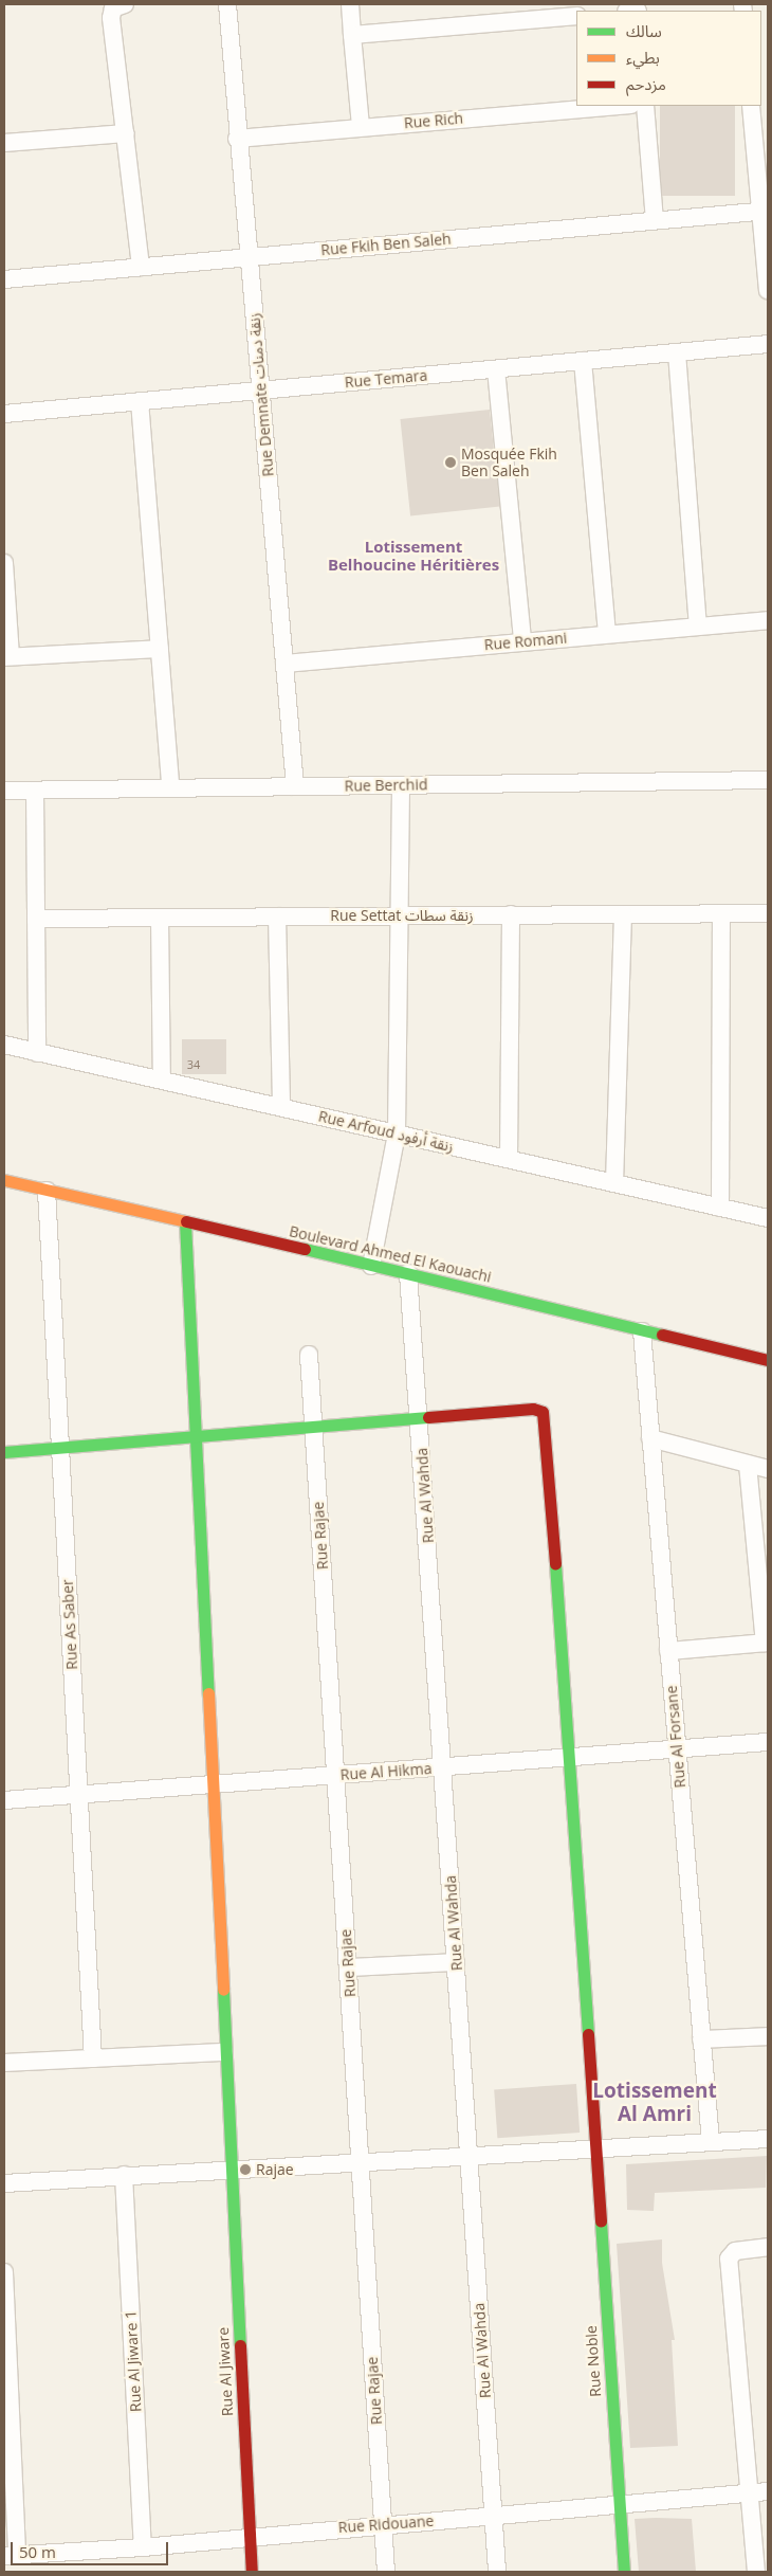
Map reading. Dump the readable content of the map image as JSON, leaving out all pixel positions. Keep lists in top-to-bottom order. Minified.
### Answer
{"streets":{"street":["Rue Rich","Rue Fkih Ben Saleh","Rue Temara","Rue Demnate زنقة دمنات","Rue Romani","Rue Berchid","Rue Settat زنقة سطات","Rue Arfoud زنقة أرفود","Boulevard Ahmed El Kaouachi","Rue Al Wahda","Rue Rajae","Rue As Saber","Rue Al Forsane","Rue Al Hikma","Rue Al Jiware 1","Rue Noble","Rue Al Jiware","Rue Ridouane"]},"crossings":[["Rue Rich","Rue Demnate زنقة دمنات"],["Rue Fkih Ben Saleh","Rue Demnate زنقة دمنات"],["Rue Temara","Rue Demnate زنقة دمنات"],["Rue Demnate زنقة دمنات","Rue Romani"],["Rue Demnate زنقة دمنات","Rue Berchid"],["Boulevard Ahmed El Kaouachi","Rue Al Wahda"],["Boulevard Ahmed El Kaouachi","Rue As Saber"],["Boulevard Ahmed El Kaouachi","Rue Al Forsane"],["Boulevard Ahmed El Kaouachi","Rue Al Jiware"],["Rue Al Wahda","Rue Al Hikma"],["Rue Al Wahda","Rue Noble"],["Rue Al Wahda","Rue Ridouane"],["Rue Rajae","Rue Al Hikma"],["Rue Rajae","Rue Ridouane"],["Rue As Saber","Rue Al Hikma"],["Rue Al Forsane","Rue Al Hikma"],["Rue Al Hikma","Rue Noble"],["Rue Al Hikma","Rue Al Jiware"],["Rue Al Jiware 1","Rue Ridouane"],["Rue Noble","Rue Ridouane"],["Rue Al Jiware","Rue Ridouane"]],"districts":["Lotissement Belhoucine Héritières","Lotissement Al Amri"],"places":["Mosquée Fkih Ben Saleh","Rajae"],"house_numbers":["34"],"legend":["سالك","بطيء","مزدحم"],"scale_bar":"50 m"}
